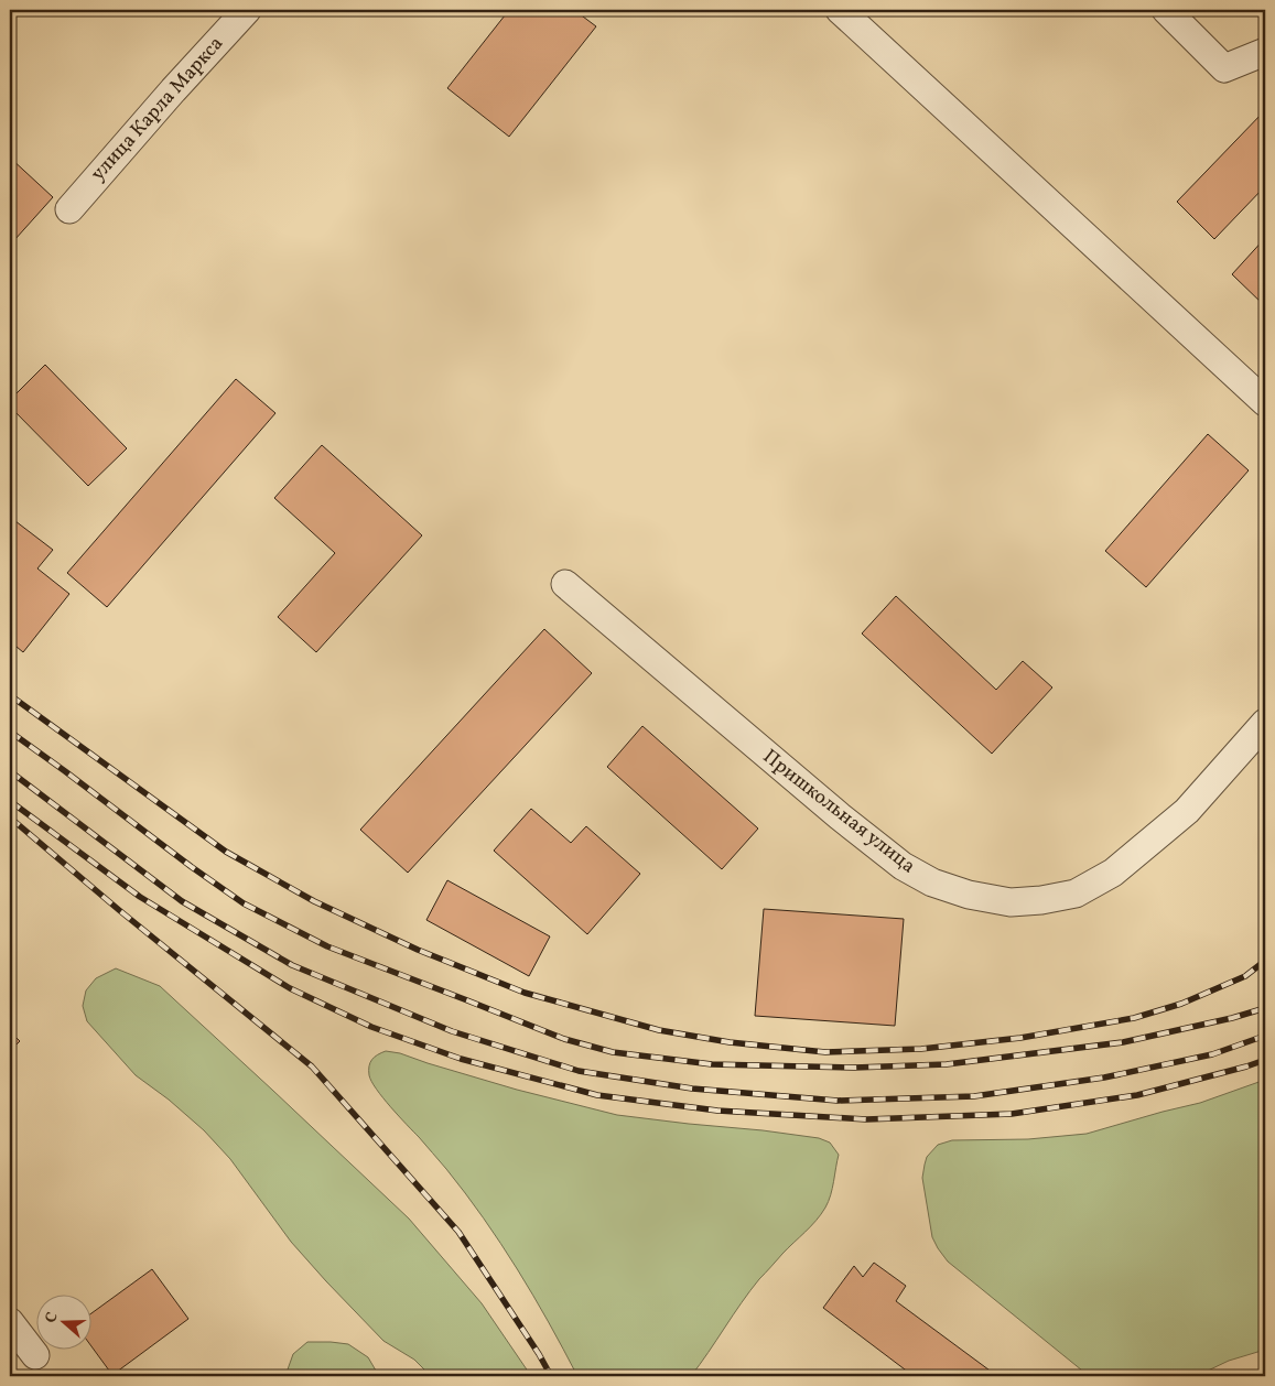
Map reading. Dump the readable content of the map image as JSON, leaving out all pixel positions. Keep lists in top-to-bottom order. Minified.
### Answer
{"streets":{"street":["улица Карла Маркса","Пришкольная улица"]},"north":"left"}
